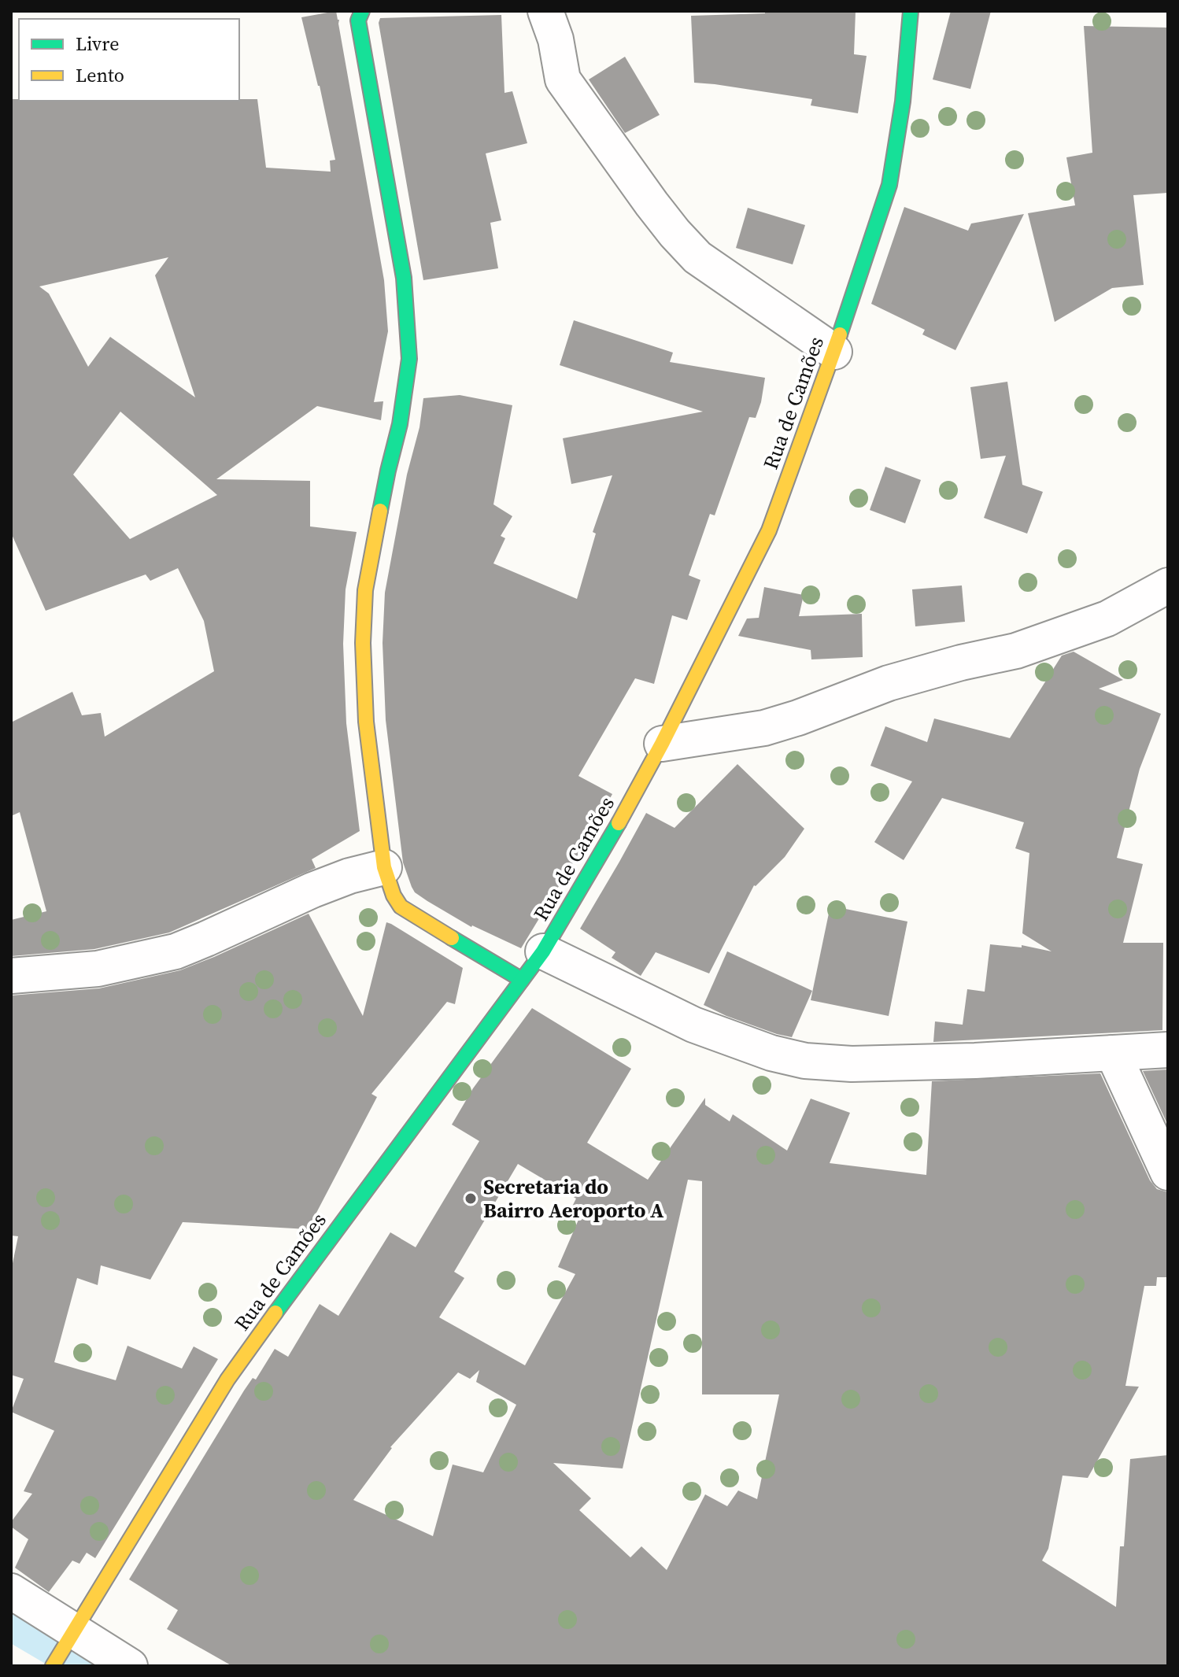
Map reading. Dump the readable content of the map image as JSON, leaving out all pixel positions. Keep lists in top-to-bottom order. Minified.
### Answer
{"streets":{"street":["Rua de Camões"]},"places":["Secretaria do Bairro Aeroporto A"],"legend":["Livre","Lento"]}
